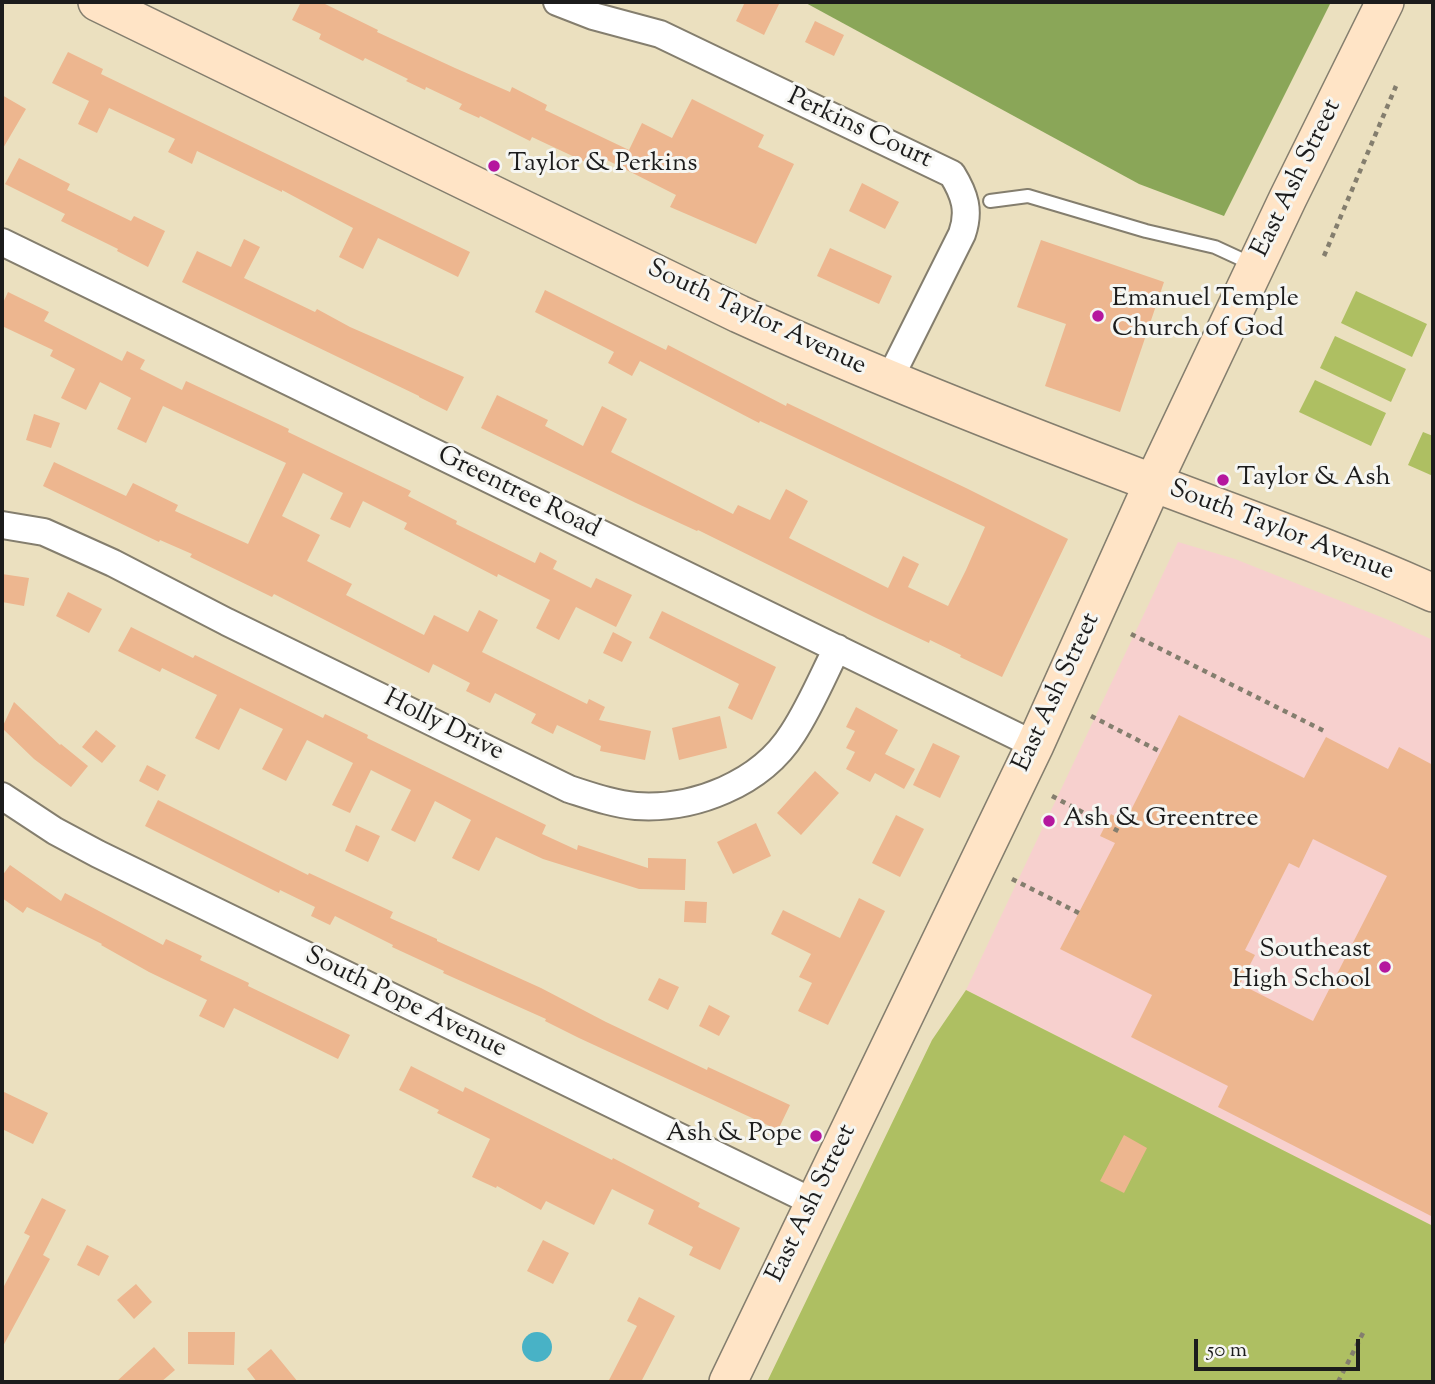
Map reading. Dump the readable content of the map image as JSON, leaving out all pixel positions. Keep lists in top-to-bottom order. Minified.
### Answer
{"streets":{"street":["Perkins Court","East Ash Street","South Taylor Avenue","Greentree Road","Holly Drive","South Pope Avenue"]},"crossings":[["East Ash Street","South Taylor Avenue"],["East Ash Street","Greentree Road"],["East Ash Street","South Pope Avenue"],["Greentree Road","Holly Drive"]],"places":["Taylor & Perkins","Emanuel Temple Church of God","Taylor & Ash","Ash & Greentree","Southeast High School","Ash & Pope"],"scale_bar":"50 m"}
